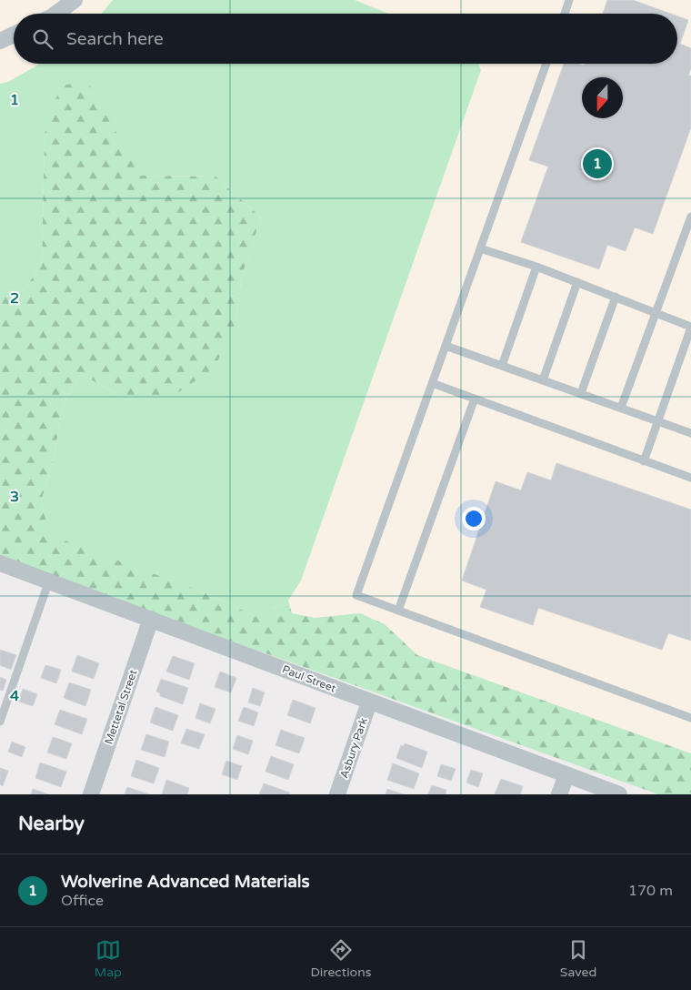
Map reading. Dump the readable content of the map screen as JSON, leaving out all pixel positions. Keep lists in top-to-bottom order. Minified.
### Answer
{"streets":{"street":["Paul Street","Mettetal Street","Asbury Park"]},"crossings":[["Paul Street","Mettetal Street"],["Paul Street","Asbury Park"]],"north":"bottom","page":{"search":"Search here","pins":"1","heading":"Nearby","list":[{"mark":"1","name":"Wolverine Advanced Materials","note":"Office","value":"170 m"}],"nav":["Map","Directions","Saved"]},"grid":{"rows":["1","2","3","4"]}}
